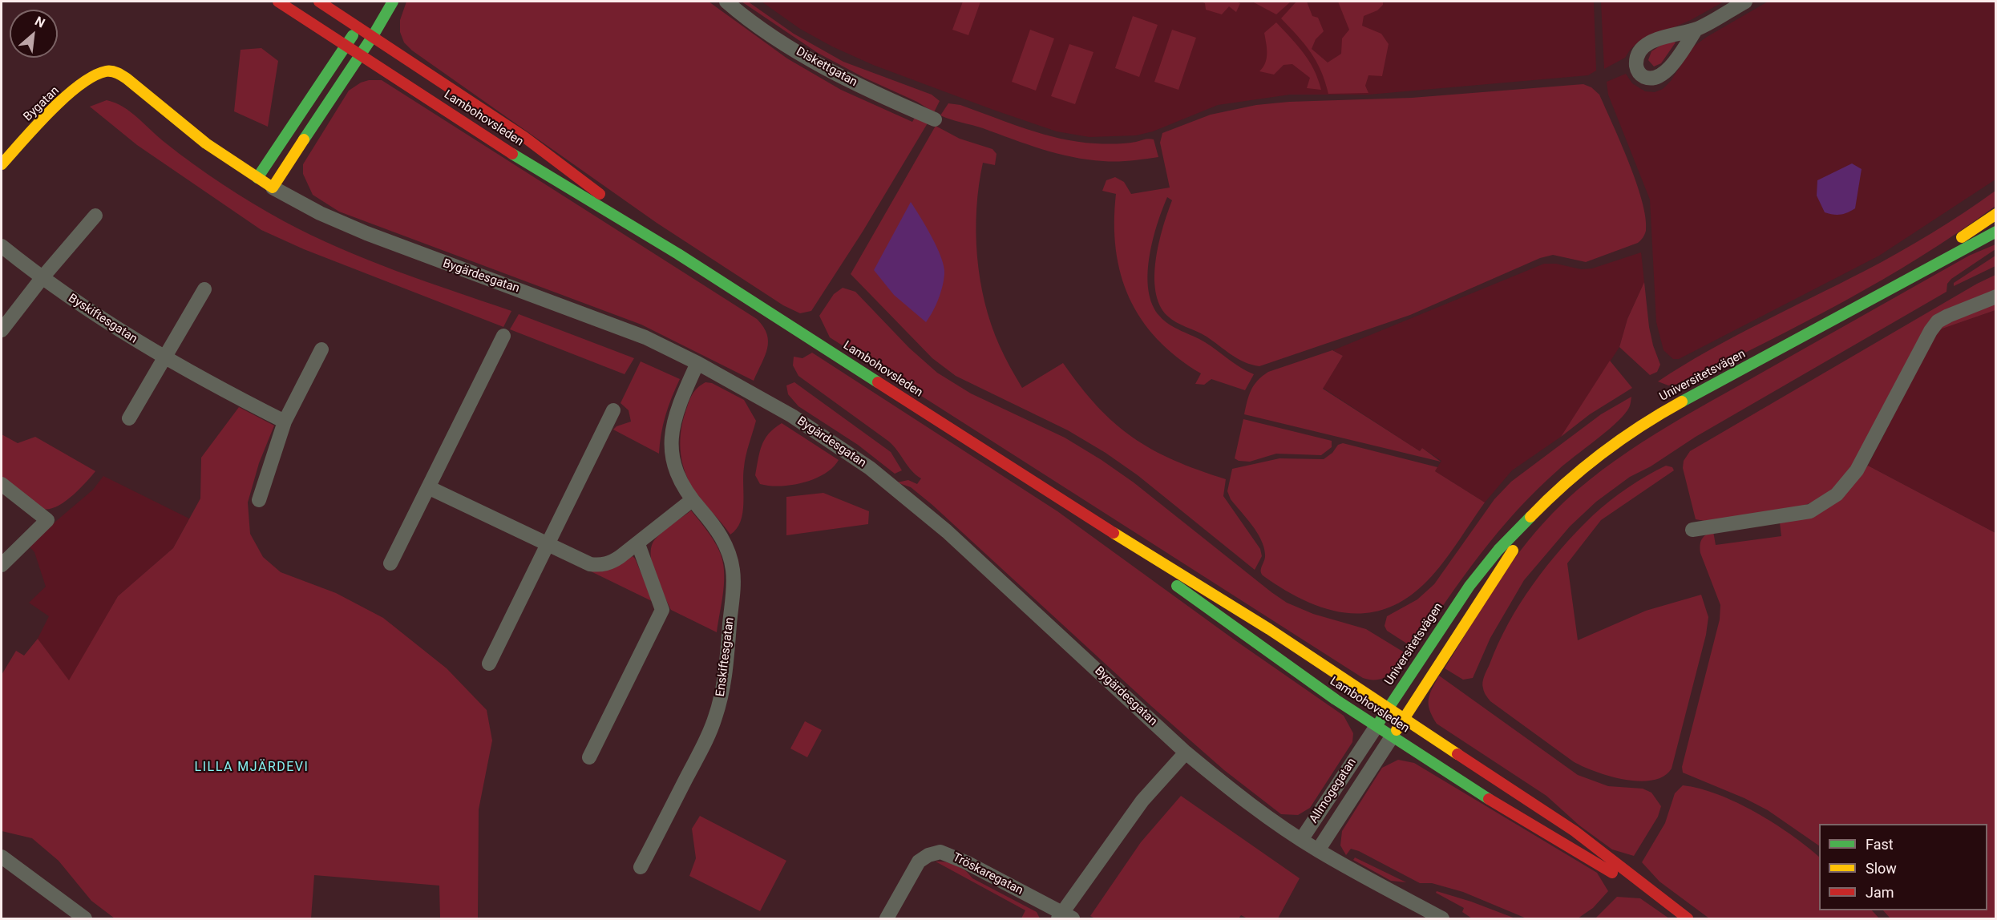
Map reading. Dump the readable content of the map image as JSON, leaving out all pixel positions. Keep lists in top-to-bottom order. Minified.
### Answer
{"streets":{"main road":["Bygatan","Lambohovsleden","Bygärdesgatan","Universitetsvägen"],"street":["Diskettgatan","Byskiftesgatan","Enskiftesgatan","Allmogegatan","Tröskaregatan"]},"crossings":[["Bygatan","Bygärdesgatan"],["Lambohovsleden","Universitetsvägen"],["Lambohovsleden","Allmogegatan"],["Bygärdesgatan","Enskiftesgatan"],["Bygärdesgatan","Allmogegatan"],["Bygärdesgatan","Tröskaregatan"],["Universitetsvägen","Allmogegatan"]],"districts":["LILLA MJÄRDEVI"],"legend":["Fast","Slow","Jam"],"north":"top right"}
